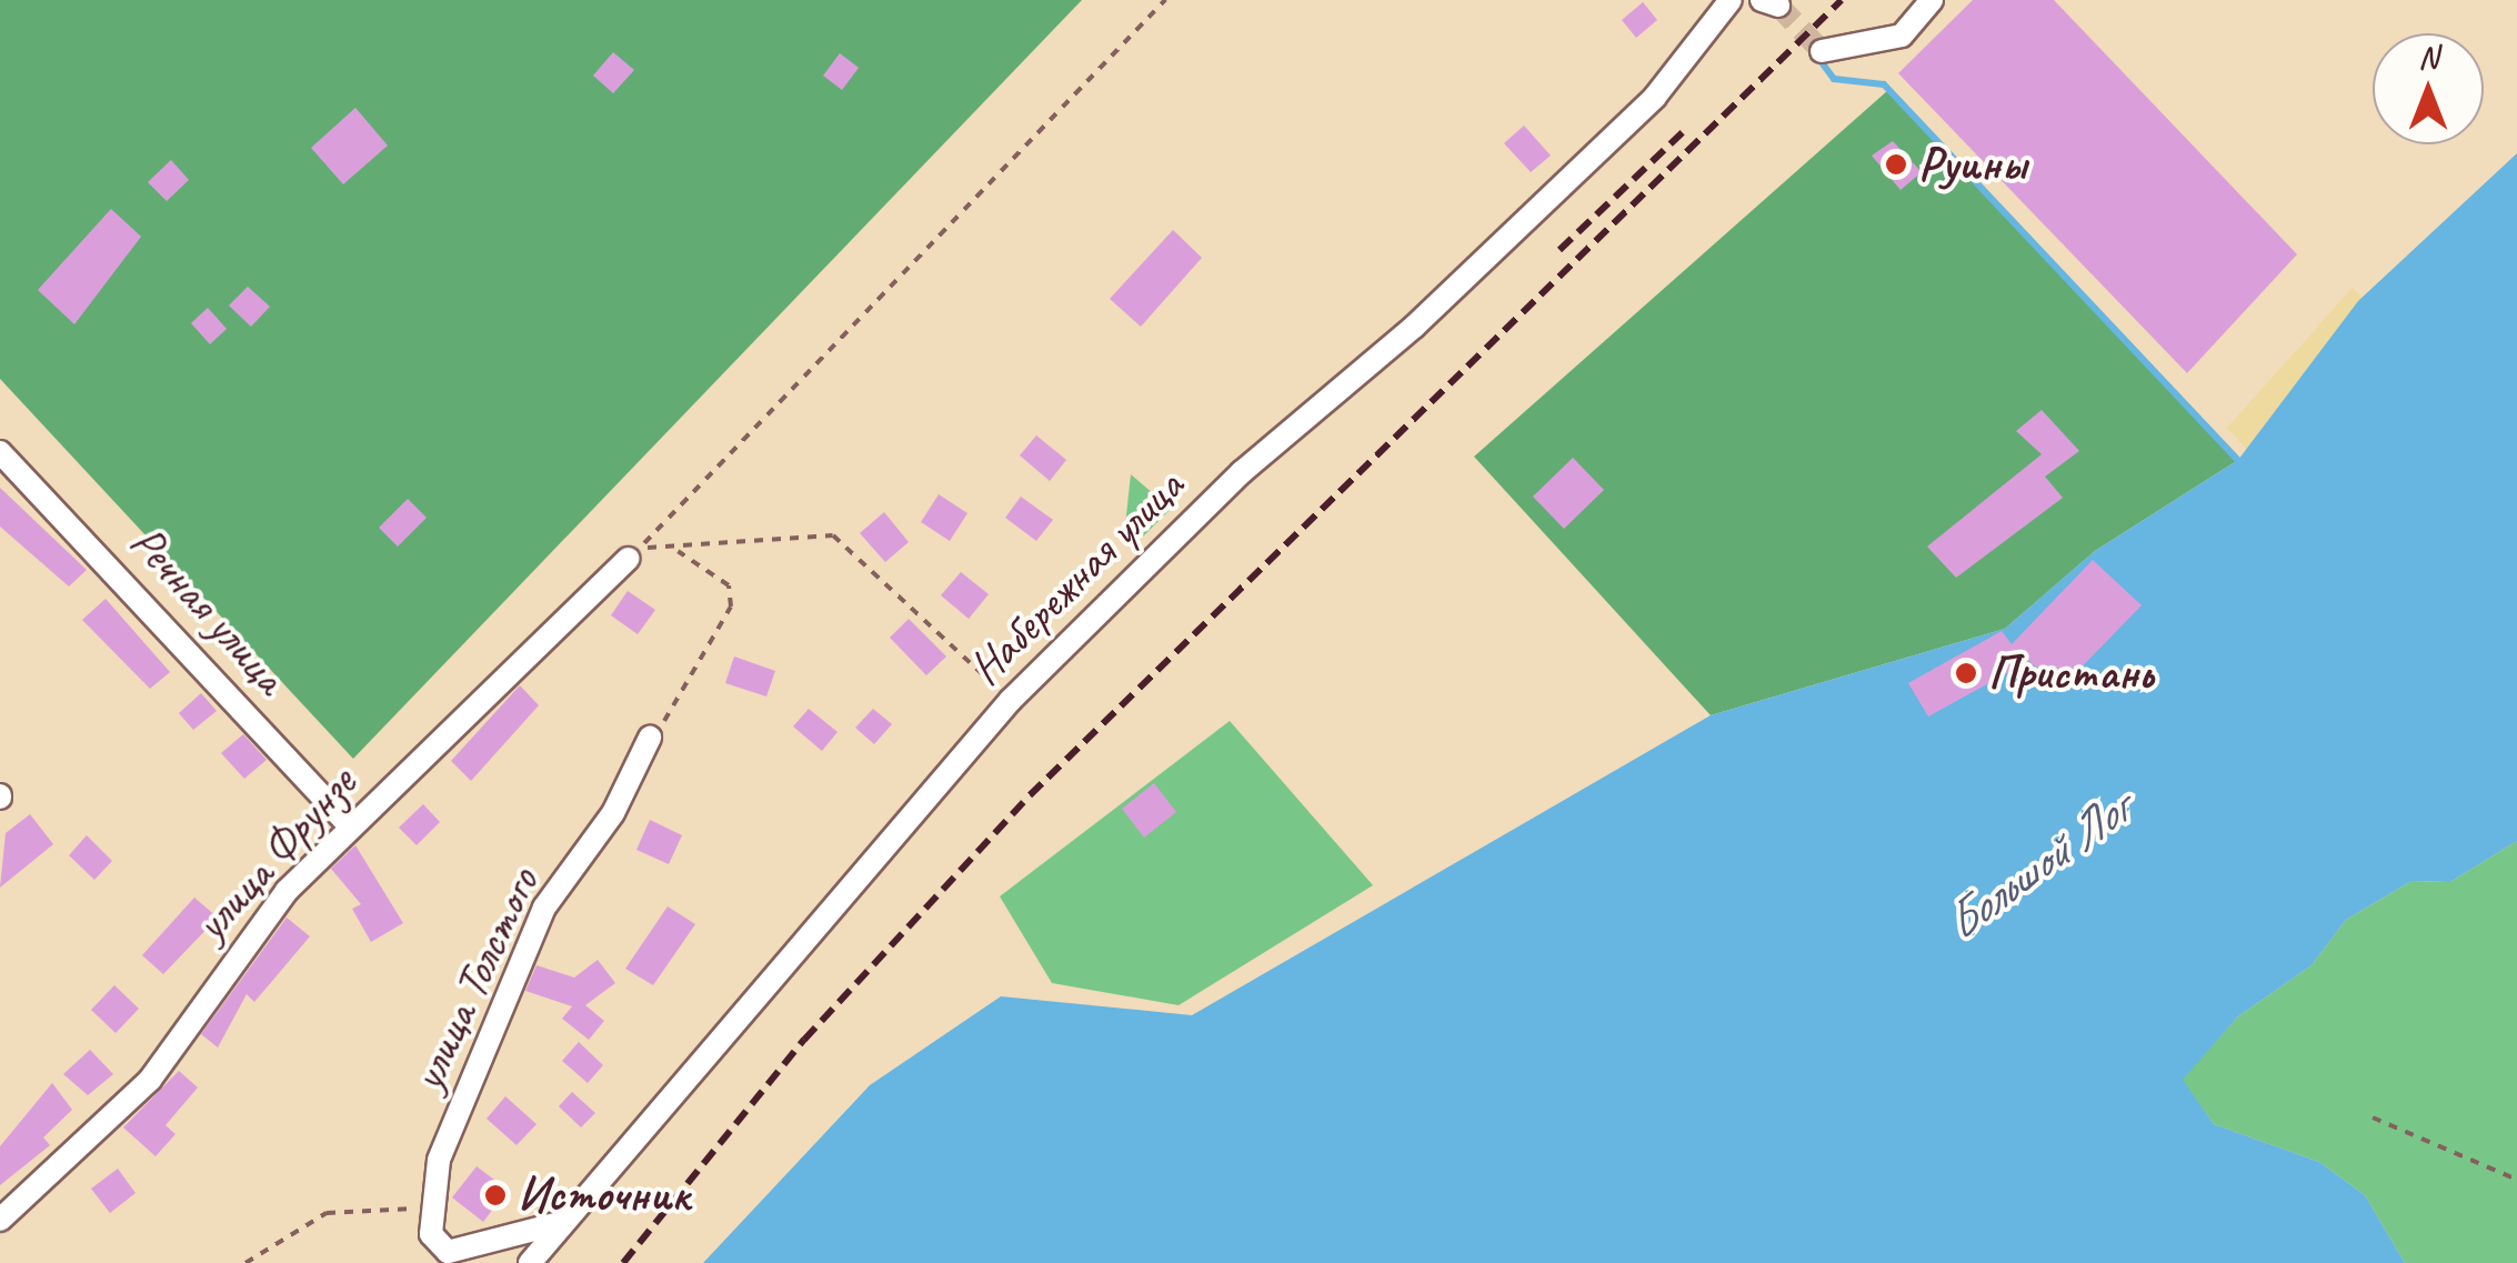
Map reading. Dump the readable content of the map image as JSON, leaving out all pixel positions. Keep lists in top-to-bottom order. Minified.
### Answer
{"streets":{"street":["Набережная улица","Речная улица","улица Фрунзе","улица Толстого"]},"crossings":[["Речная улица","улица Фрунзе"]],"water":["Большой Лог"],"places":["Руины","Пристань","Источник"],"north":"top"}
